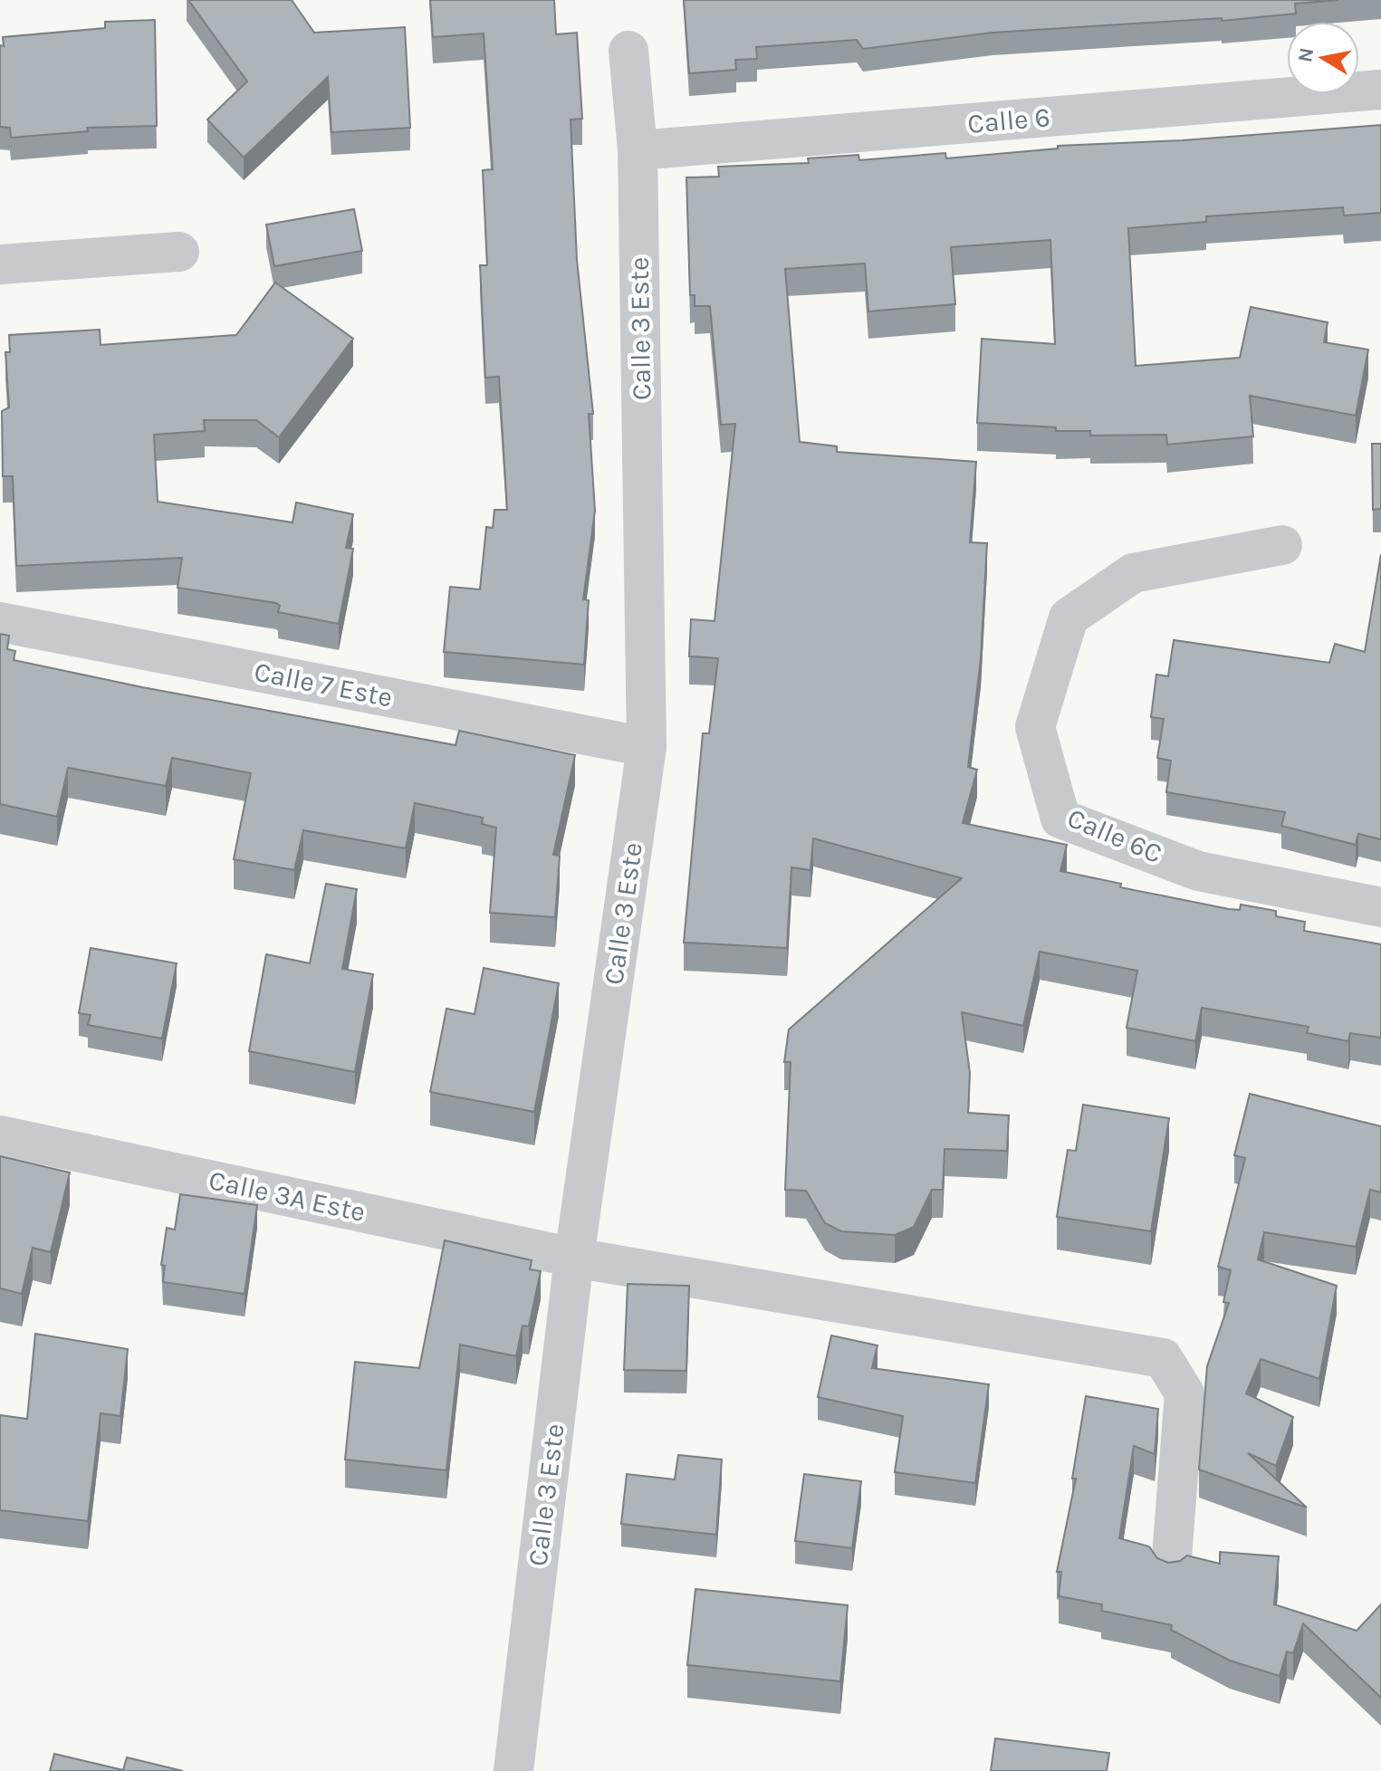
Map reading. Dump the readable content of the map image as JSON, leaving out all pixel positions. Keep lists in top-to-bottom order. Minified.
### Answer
{"streets":{"street":["Calle 6","Calle 3 Este","Calle 7 Este","Calle 6C","Calle 3A Este"]},"crossings":[["Calle 6","Calle 3 Este"],["Calle 3 Este","Calle 7 Este"],["Calle 3 Este","Calle 3A Este"]],"north":"left"}
